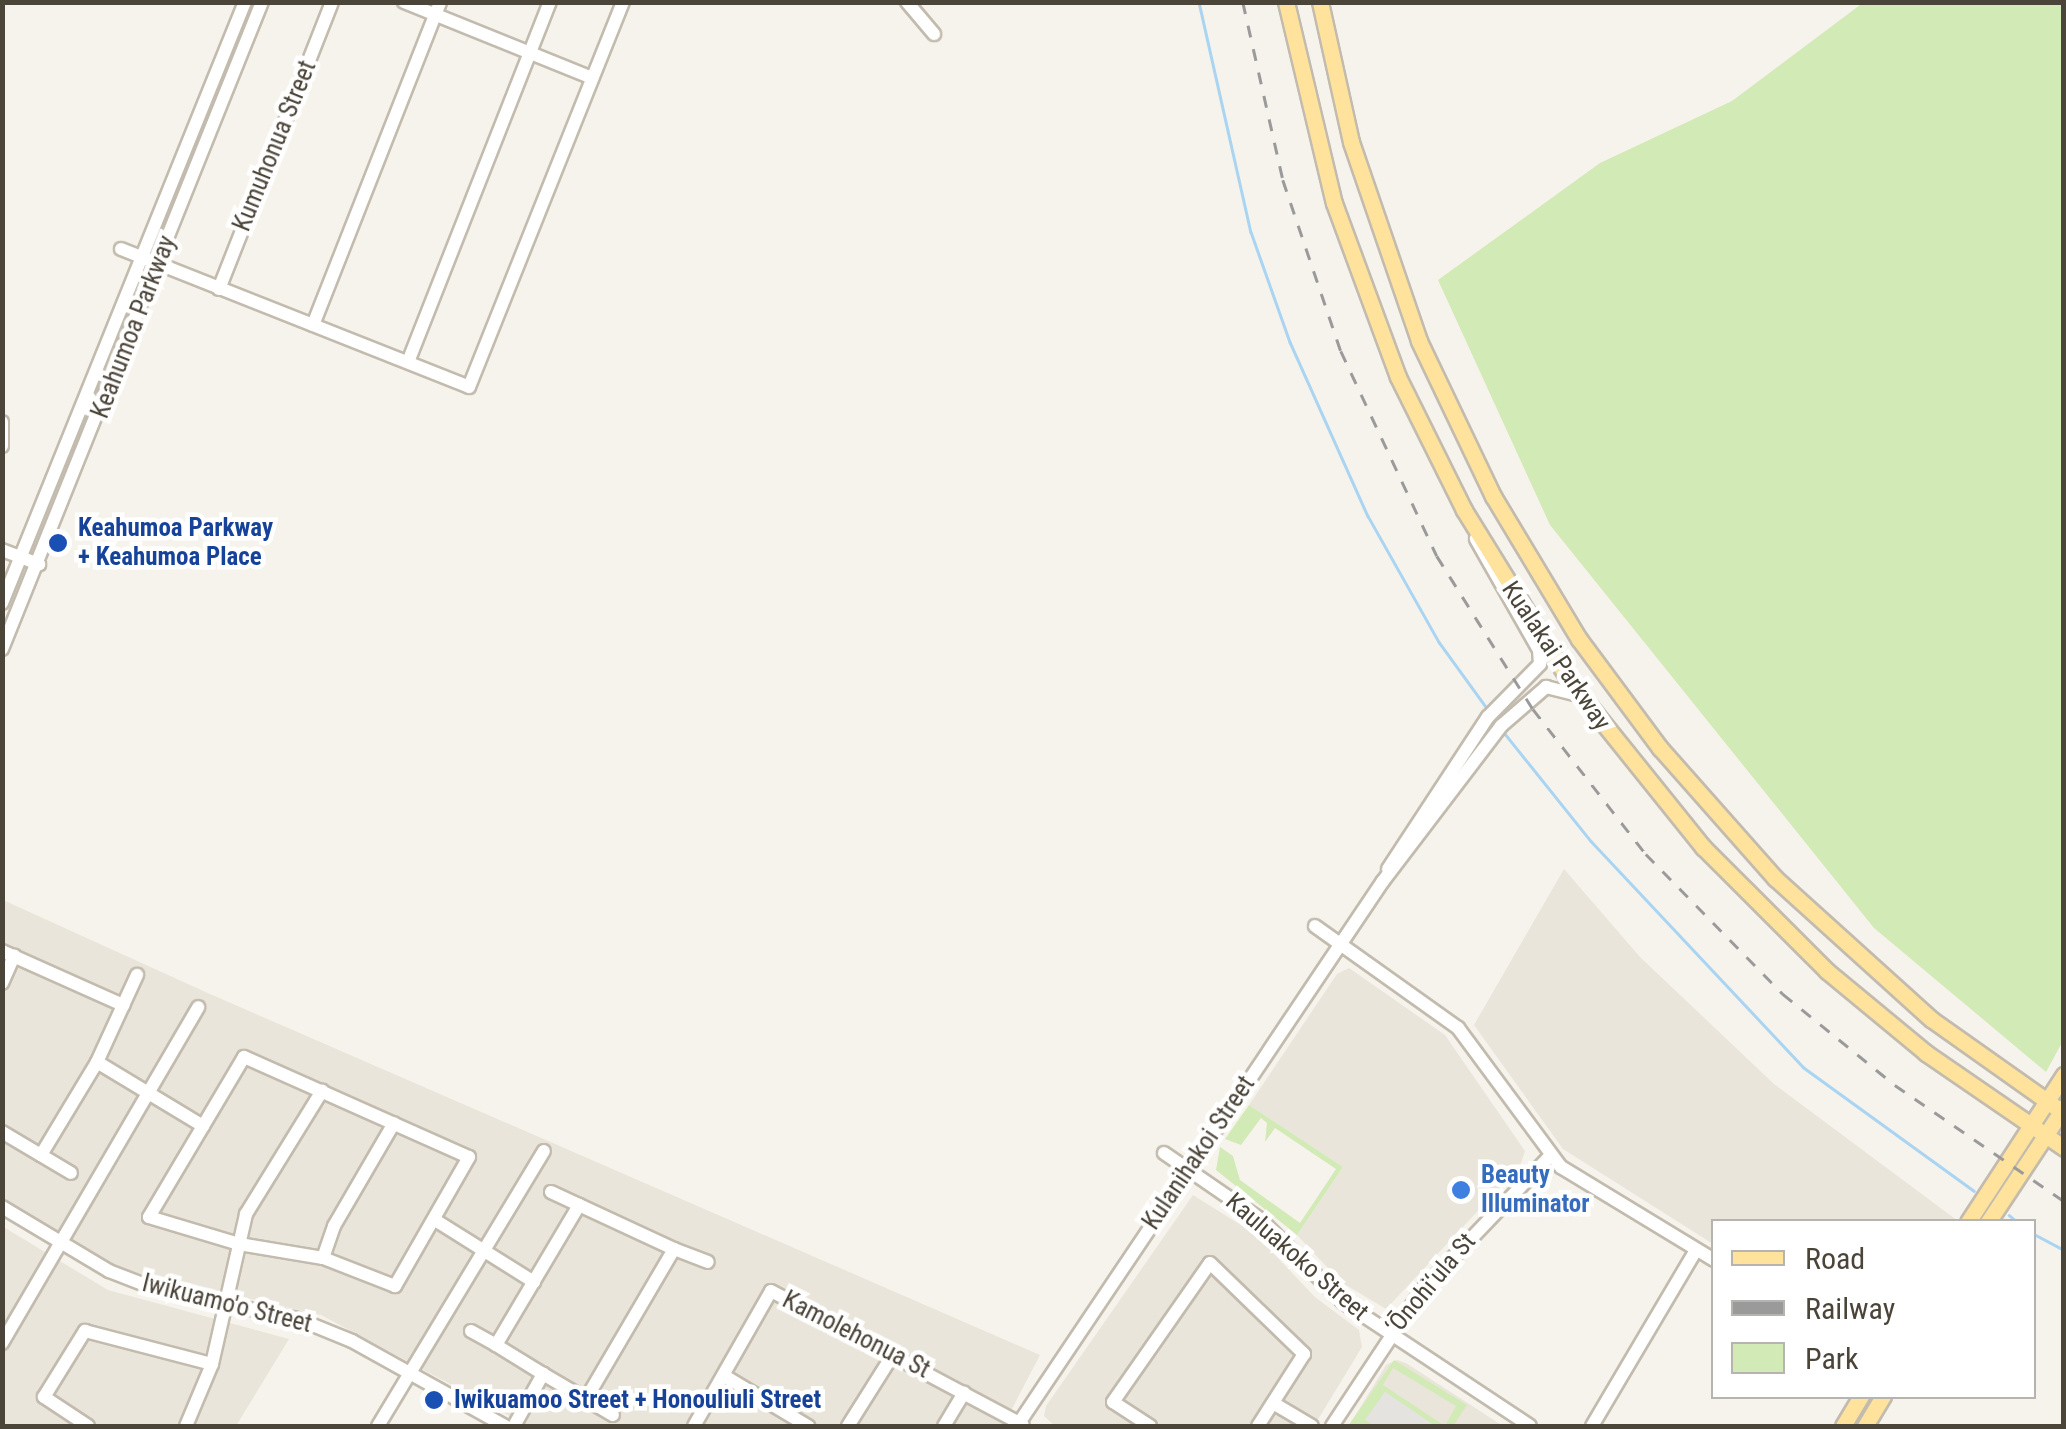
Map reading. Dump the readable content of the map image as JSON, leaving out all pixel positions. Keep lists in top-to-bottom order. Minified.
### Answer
{"streets":{"main road":["Kualakai Parkway"],"street":["Kumuhonua Street","Keahumoa Parkway","Kulanihakoi Street","Kauluakoko Street","‘Ōnohi‘ula St","Iwikuamo'o Street","Kamolehonua St"]},"crossings":[["Kualakai Parkway","Kulanihakoi Street"],["Kulanihakoi Street","Kauluakoko Street"],["Kulanihakoi Street","Kamolehonua St"],["Kauluakoko Street","‘Ōnohi‘ula St"]],"places":["Keahumoa Parkway + Keahumoa Place","Beauty Illuminator","Iwikuamoo Street + Honouliuli Street"],"legend":["Road","Railway","Park"]}
